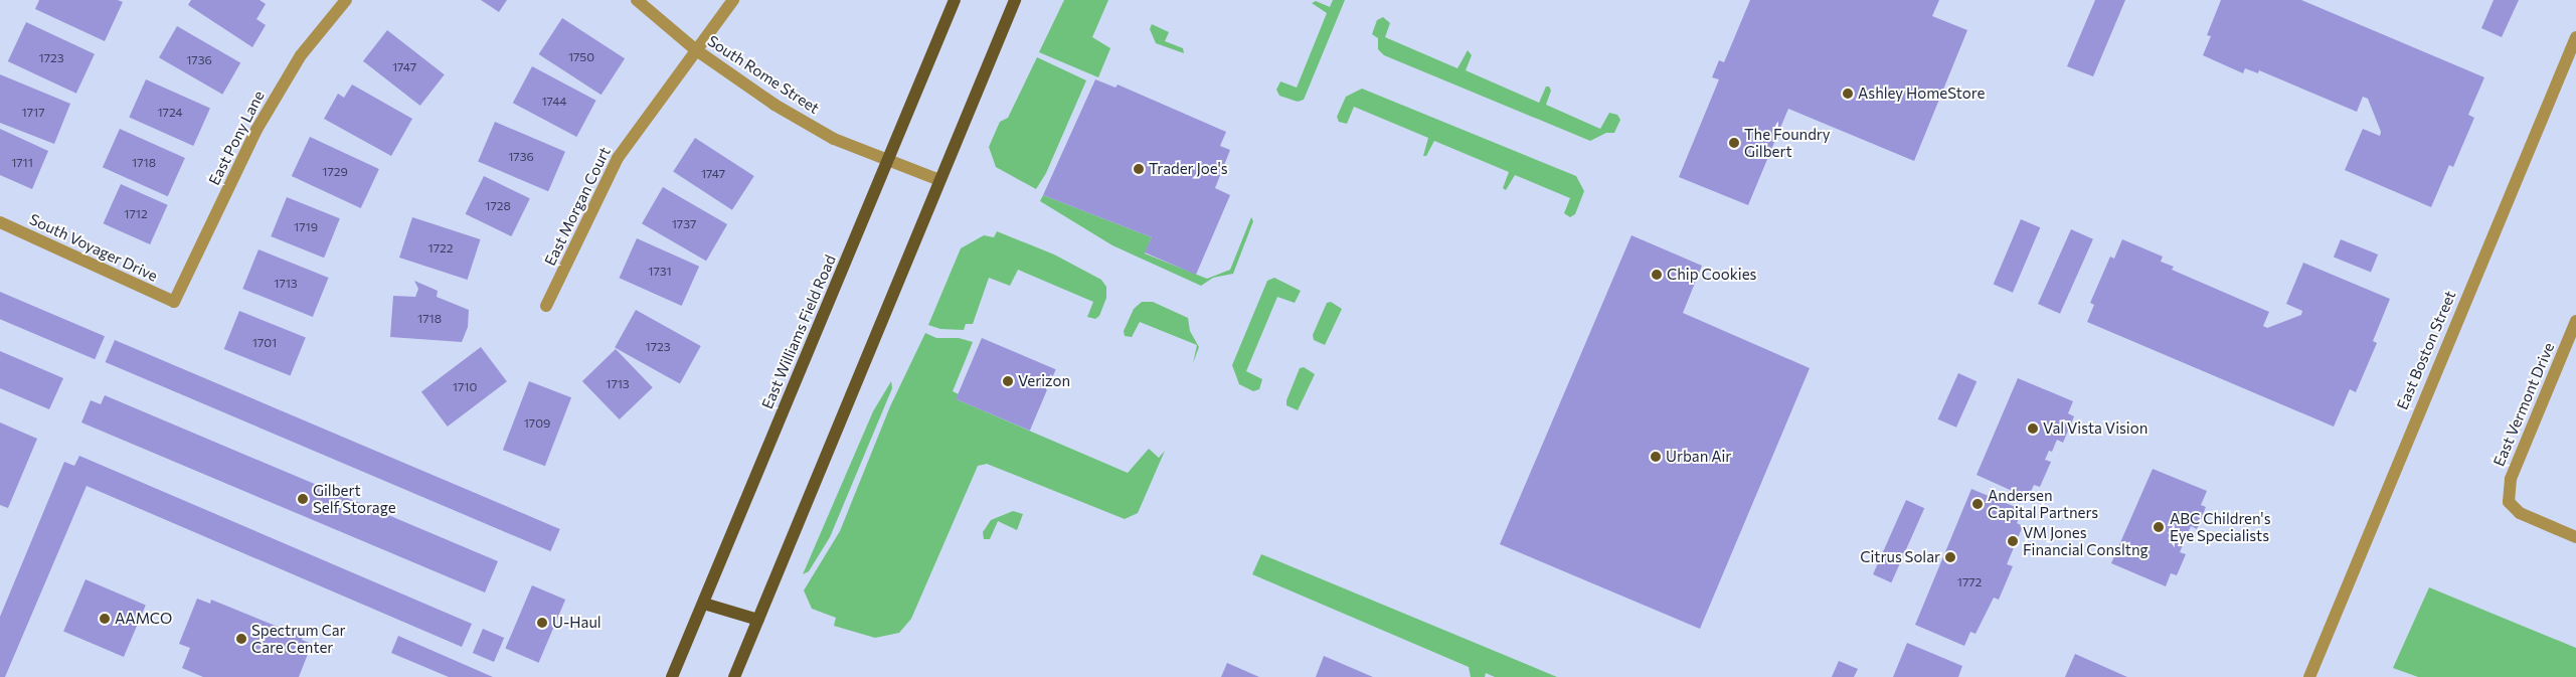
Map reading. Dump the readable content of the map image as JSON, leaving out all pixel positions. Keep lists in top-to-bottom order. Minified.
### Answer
{"streets":{"main road":["East Williams Field Road"],"street":["South Rome Street","East Pony Lane","East Morgan Court","South Voyager Drive","East Boston Street","East Vermont Drive"]},"crossings":[["South Rome Street","East Morgan Court"],["South Rome Street","East Williams Field Road"],["East Pony Lane","South Voyager Drive"]],"places":["Ashley HomeStore","The Foundry Gilbert","Trader Joe's","Chip Cookies","Verizon","Val Vista Vision","Urban Air","Gilbert Self Storage","Andersen Capital Partners","ABC Children's Eye Specialists","VM Jones Financial Consltng","Citrus Solar","AAMCO","U-Haul","Spectrum Car Care Center"],"house_numbers":["1750","1723","1736","1747","1744","1717","1724","1736","1711","1718","1729","1747","1728","1712","1737","1719","1722","1731","1713","1718","1701","1723","1713","1710","1709","1772"]}
